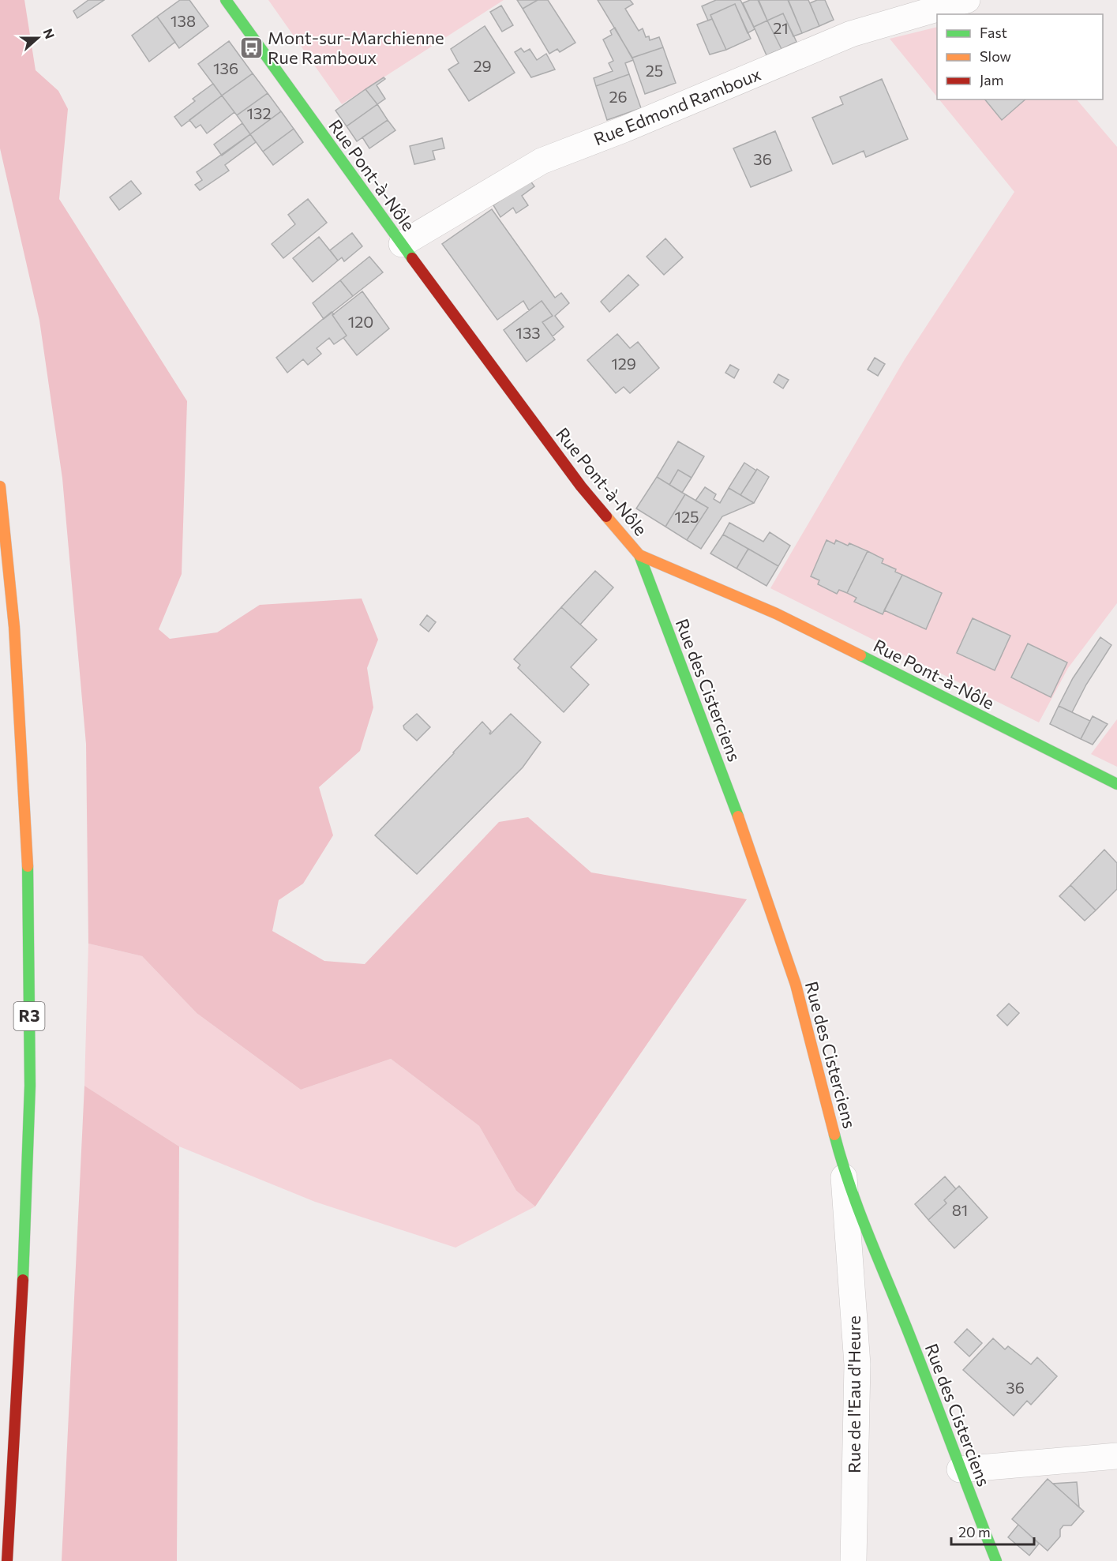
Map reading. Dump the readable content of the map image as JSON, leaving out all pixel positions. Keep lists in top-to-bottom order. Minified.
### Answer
{"streets":{"main road":["Rue Pont-à-Nôle","Rue des Cisterciens","R3"],"street":["Rue Edmond Ramboux","Rue de l'Eau d'Heure"]},"crossings":[["Rue Edmond Ramboux","Rue Pont-à-Nôle"],["Rue Pont-à-Nôle","Rue des Cisterciens"],["Rue des Cisterciens","Rue de l'Eau d'Heure"]],"places":{"bus stop":["Mont-sur-Marchienne Rue Ramboux"]},"house_numbers":["138","21","29","136","25","26","132","36","120","133","129","125","81","36"],"legend":["Fast","Slow","Jam"],"scale_bar":"20 m","north":"right"}
